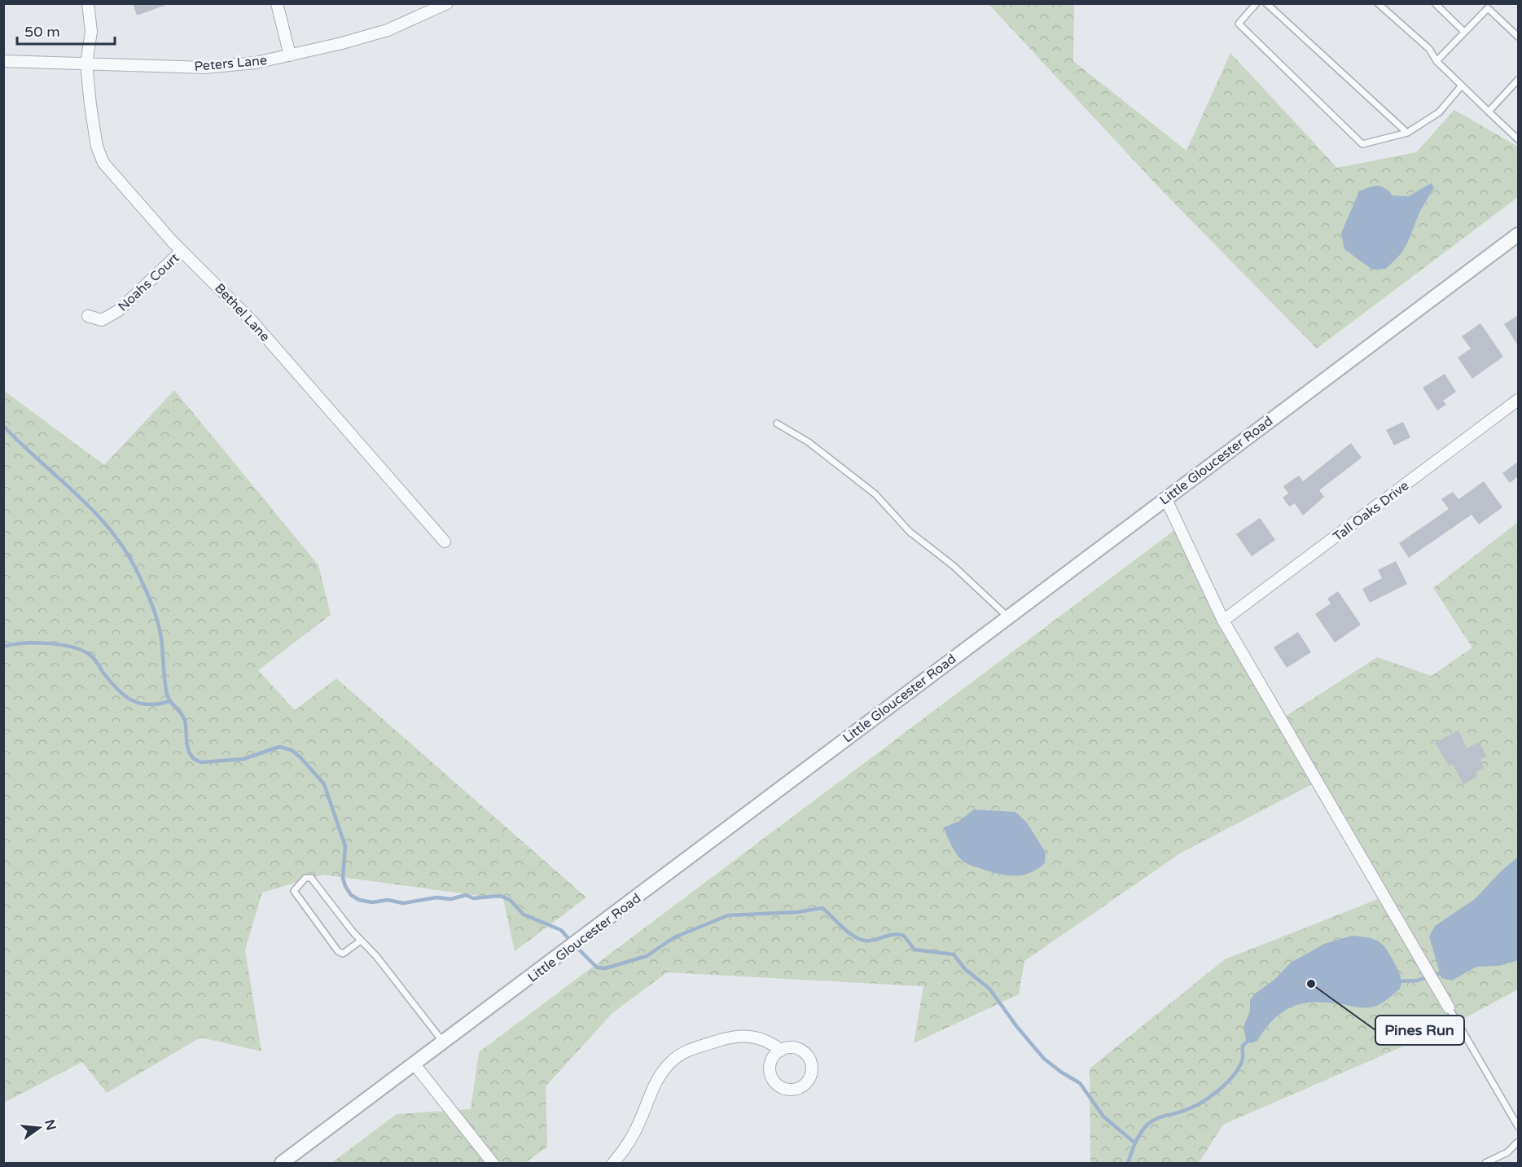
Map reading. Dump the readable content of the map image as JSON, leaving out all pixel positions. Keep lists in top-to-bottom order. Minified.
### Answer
{"streets":{"street":["Peters Lane","Noahs Court","Bethel Lane","Little Gloucester Road","Tall Oaks Drive"]},"crossings":[["Peters Lane","Bethel Lane"],["Noahs Court","Bethel Lane"]],"places":["Pines Run"],"scale_bar":"50 m","north":"right"}
